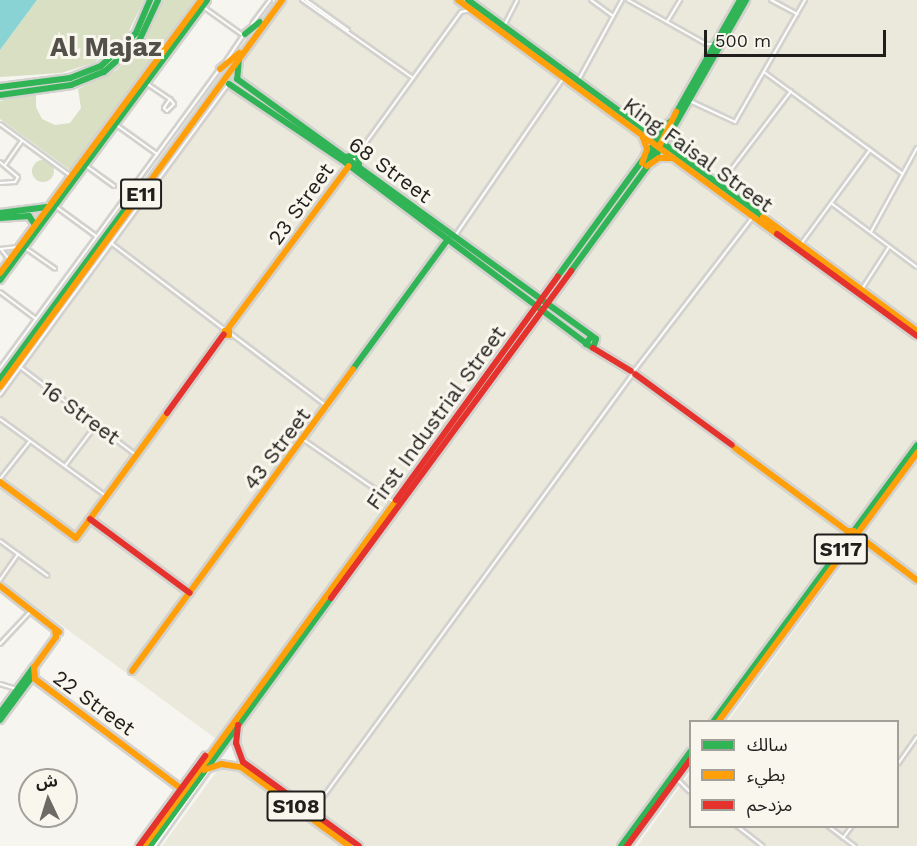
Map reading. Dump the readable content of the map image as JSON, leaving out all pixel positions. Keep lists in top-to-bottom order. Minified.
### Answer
{"streets":{"main road":["King Faisal Street","68 Street","E11","23 Street","First Industrial Street","43 Street","S117","22 Street","S108"],"street":["16 Street"]},"crossings":[["King Faisal Street","First Industrial Street"],["68 Street","E11"],["68 Street","23 Street"],["68 Street","43 Street"],["E11","16 Street"],["23 Street","16 Street"],["First Industrial Street","22 Street"]],"districts":["Al Majaz"],"legend":["سالك","بطيء","مزدحم"],"scale_bar":"500 m","north":"top"}
